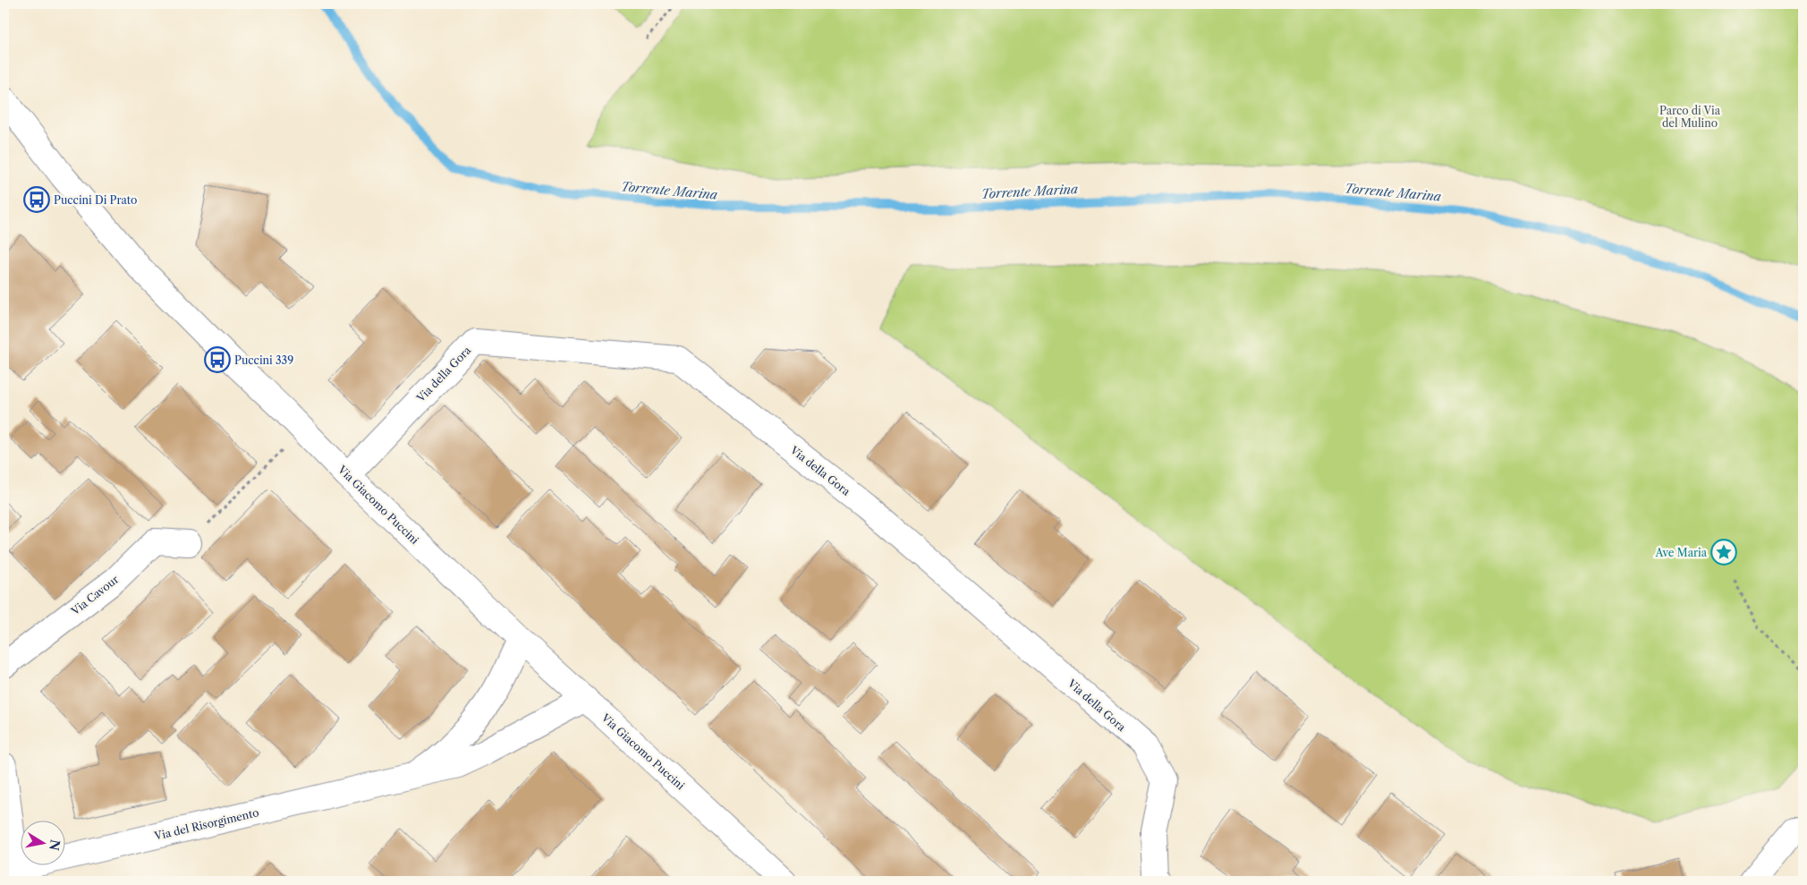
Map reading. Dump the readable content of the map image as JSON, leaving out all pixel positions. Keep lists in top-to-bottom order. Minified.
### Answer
{"streets":{"street":["Via della Gora","Via Giacomo Puccini","Via Cavour","Via del Risorgimento"]},"crossings":[["Via della Gora","Via Giacomo Puccini"],["Via Giacomo Puccini","Via del Risorgimento"]],"water":["Torrente Marina"],"parks":["Parco di Via del Mulino"],"places":{"bus stop":["Puccini Di Prato","Puccini 339"],"place":["Ave Maria"]},"north":"right"}
